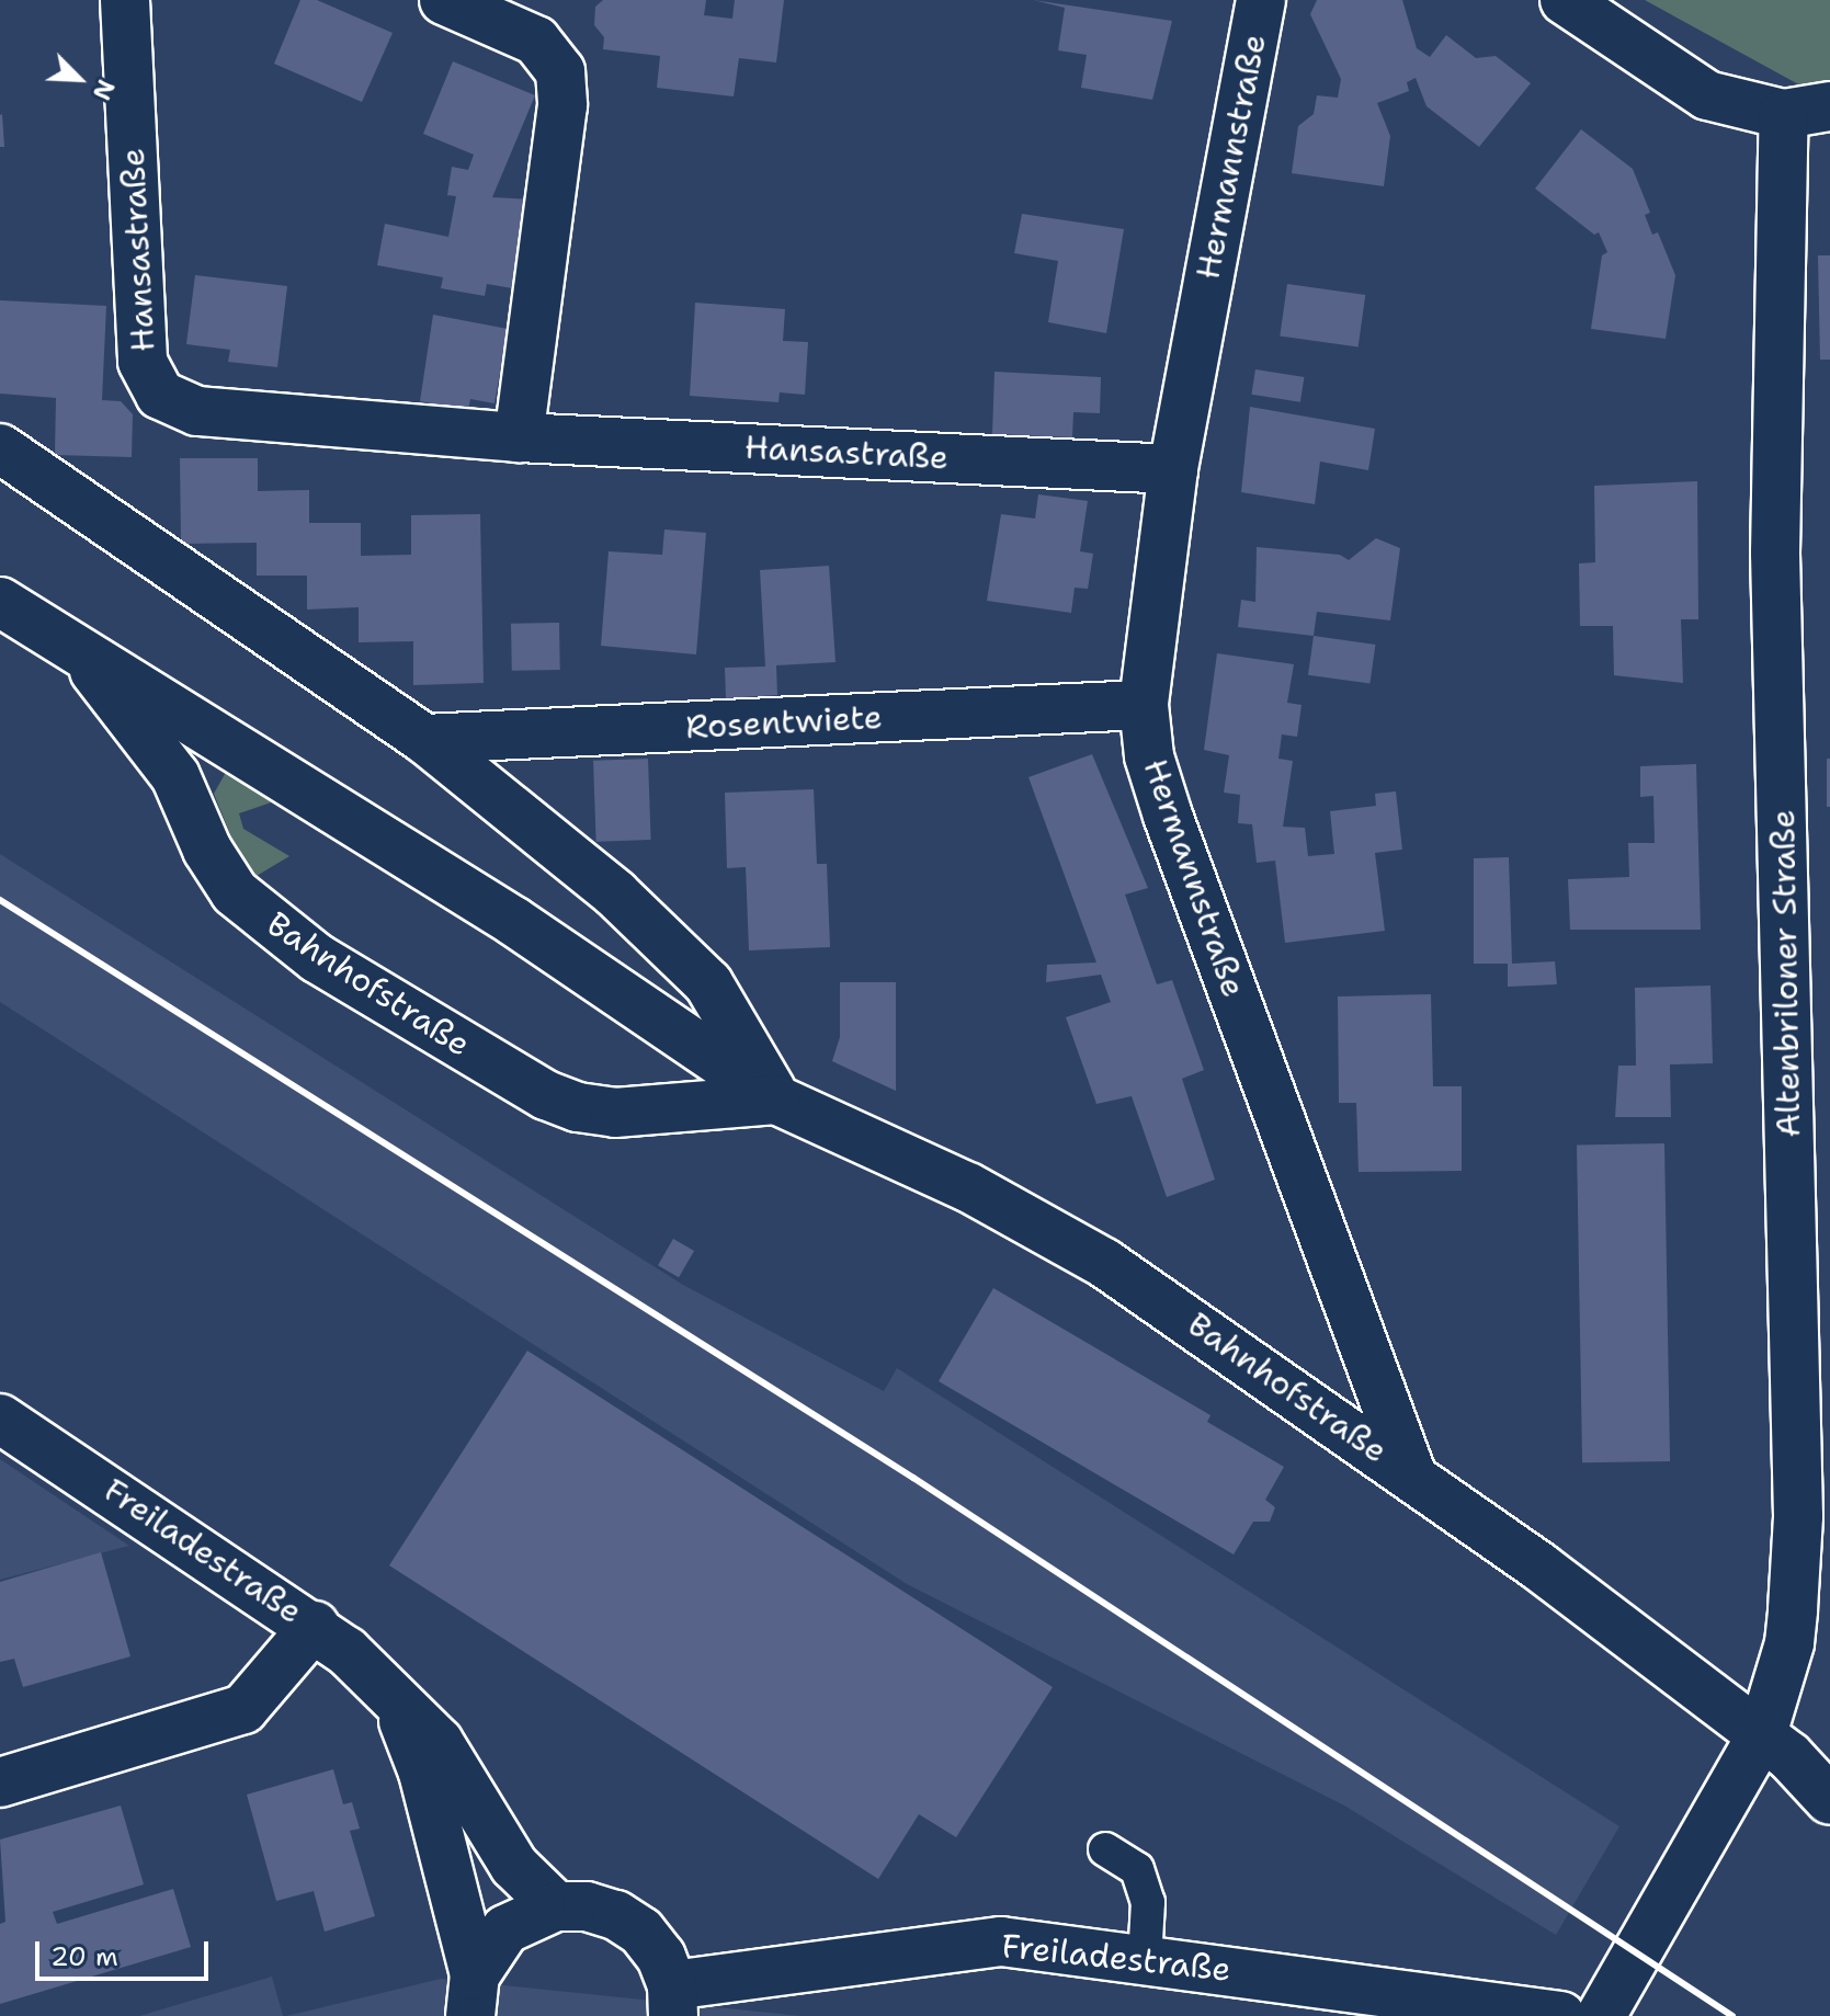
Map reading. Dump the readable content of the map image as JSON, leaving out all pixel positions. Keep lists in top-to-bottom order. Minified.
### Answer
{"streets":{"street":["Hermannstraße","Hansastraße","Rosentwiete","Altenbriloner Straße","Bahnhofstraße","Freiladestraße"]},"crossings":[["Hermannstraße","Hansastraße"],["Hermannstraße","Rosentwiete"],["Hermannstraße","Bahnhofstraße"],["Altenbriloner Straße","Bahnhofstraße"]],"scale_bar":"20 m","north":"bottom right"}
